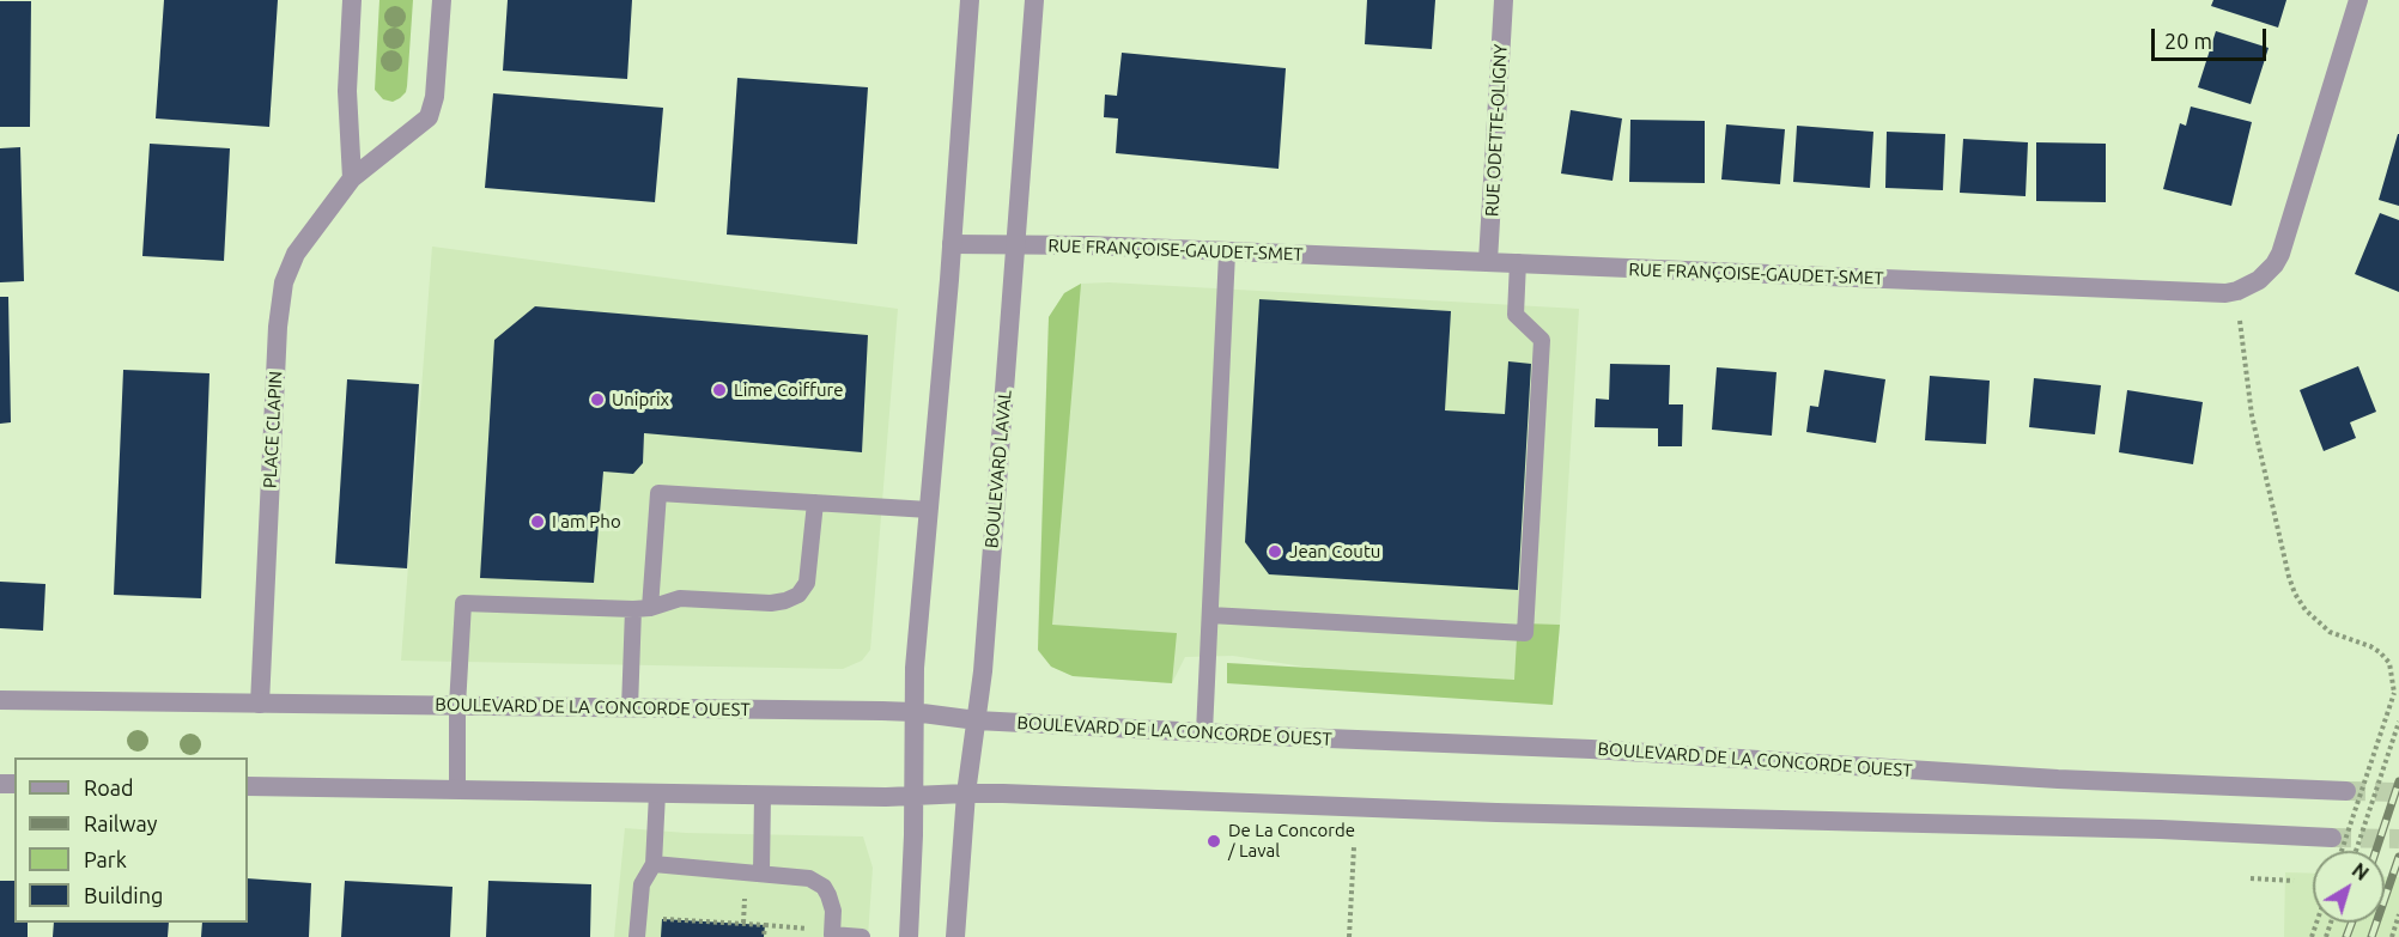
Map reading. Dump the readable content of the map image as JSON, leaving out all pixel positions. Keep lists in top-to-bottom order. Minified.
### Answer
{"streets":{"street":["RUE ODETTE-OLIGNY","RUE FRANÇOISE-GAUDET-SMET","PLACE CLAPIN","BOULEVARD LAVAL","BOULEVARD DE LA CONCORDE OUEST"]},"crossings":[["RUE ODETTE-OLIGNY","RUE FRANÇOISE-GAUDET-SMET"],["RUE FRANÇOISE-GAUDET-SMET","BOULEVARD LAVAL"],["PLACE CLAPIN","BOULEVARD DE LA CONCORDE OUEST"],["BOULEVARD LAVAL","BOULEVARD DE LA CONCORDE OUEST"]],"places":["Lime Coiffure","Uniprix","I am Pho","Jean Coutu","De La Concorde / Laval"],"legend":["Road","Railway","Park","Building"],"scale_bar":"20 m","north":"top right"}
